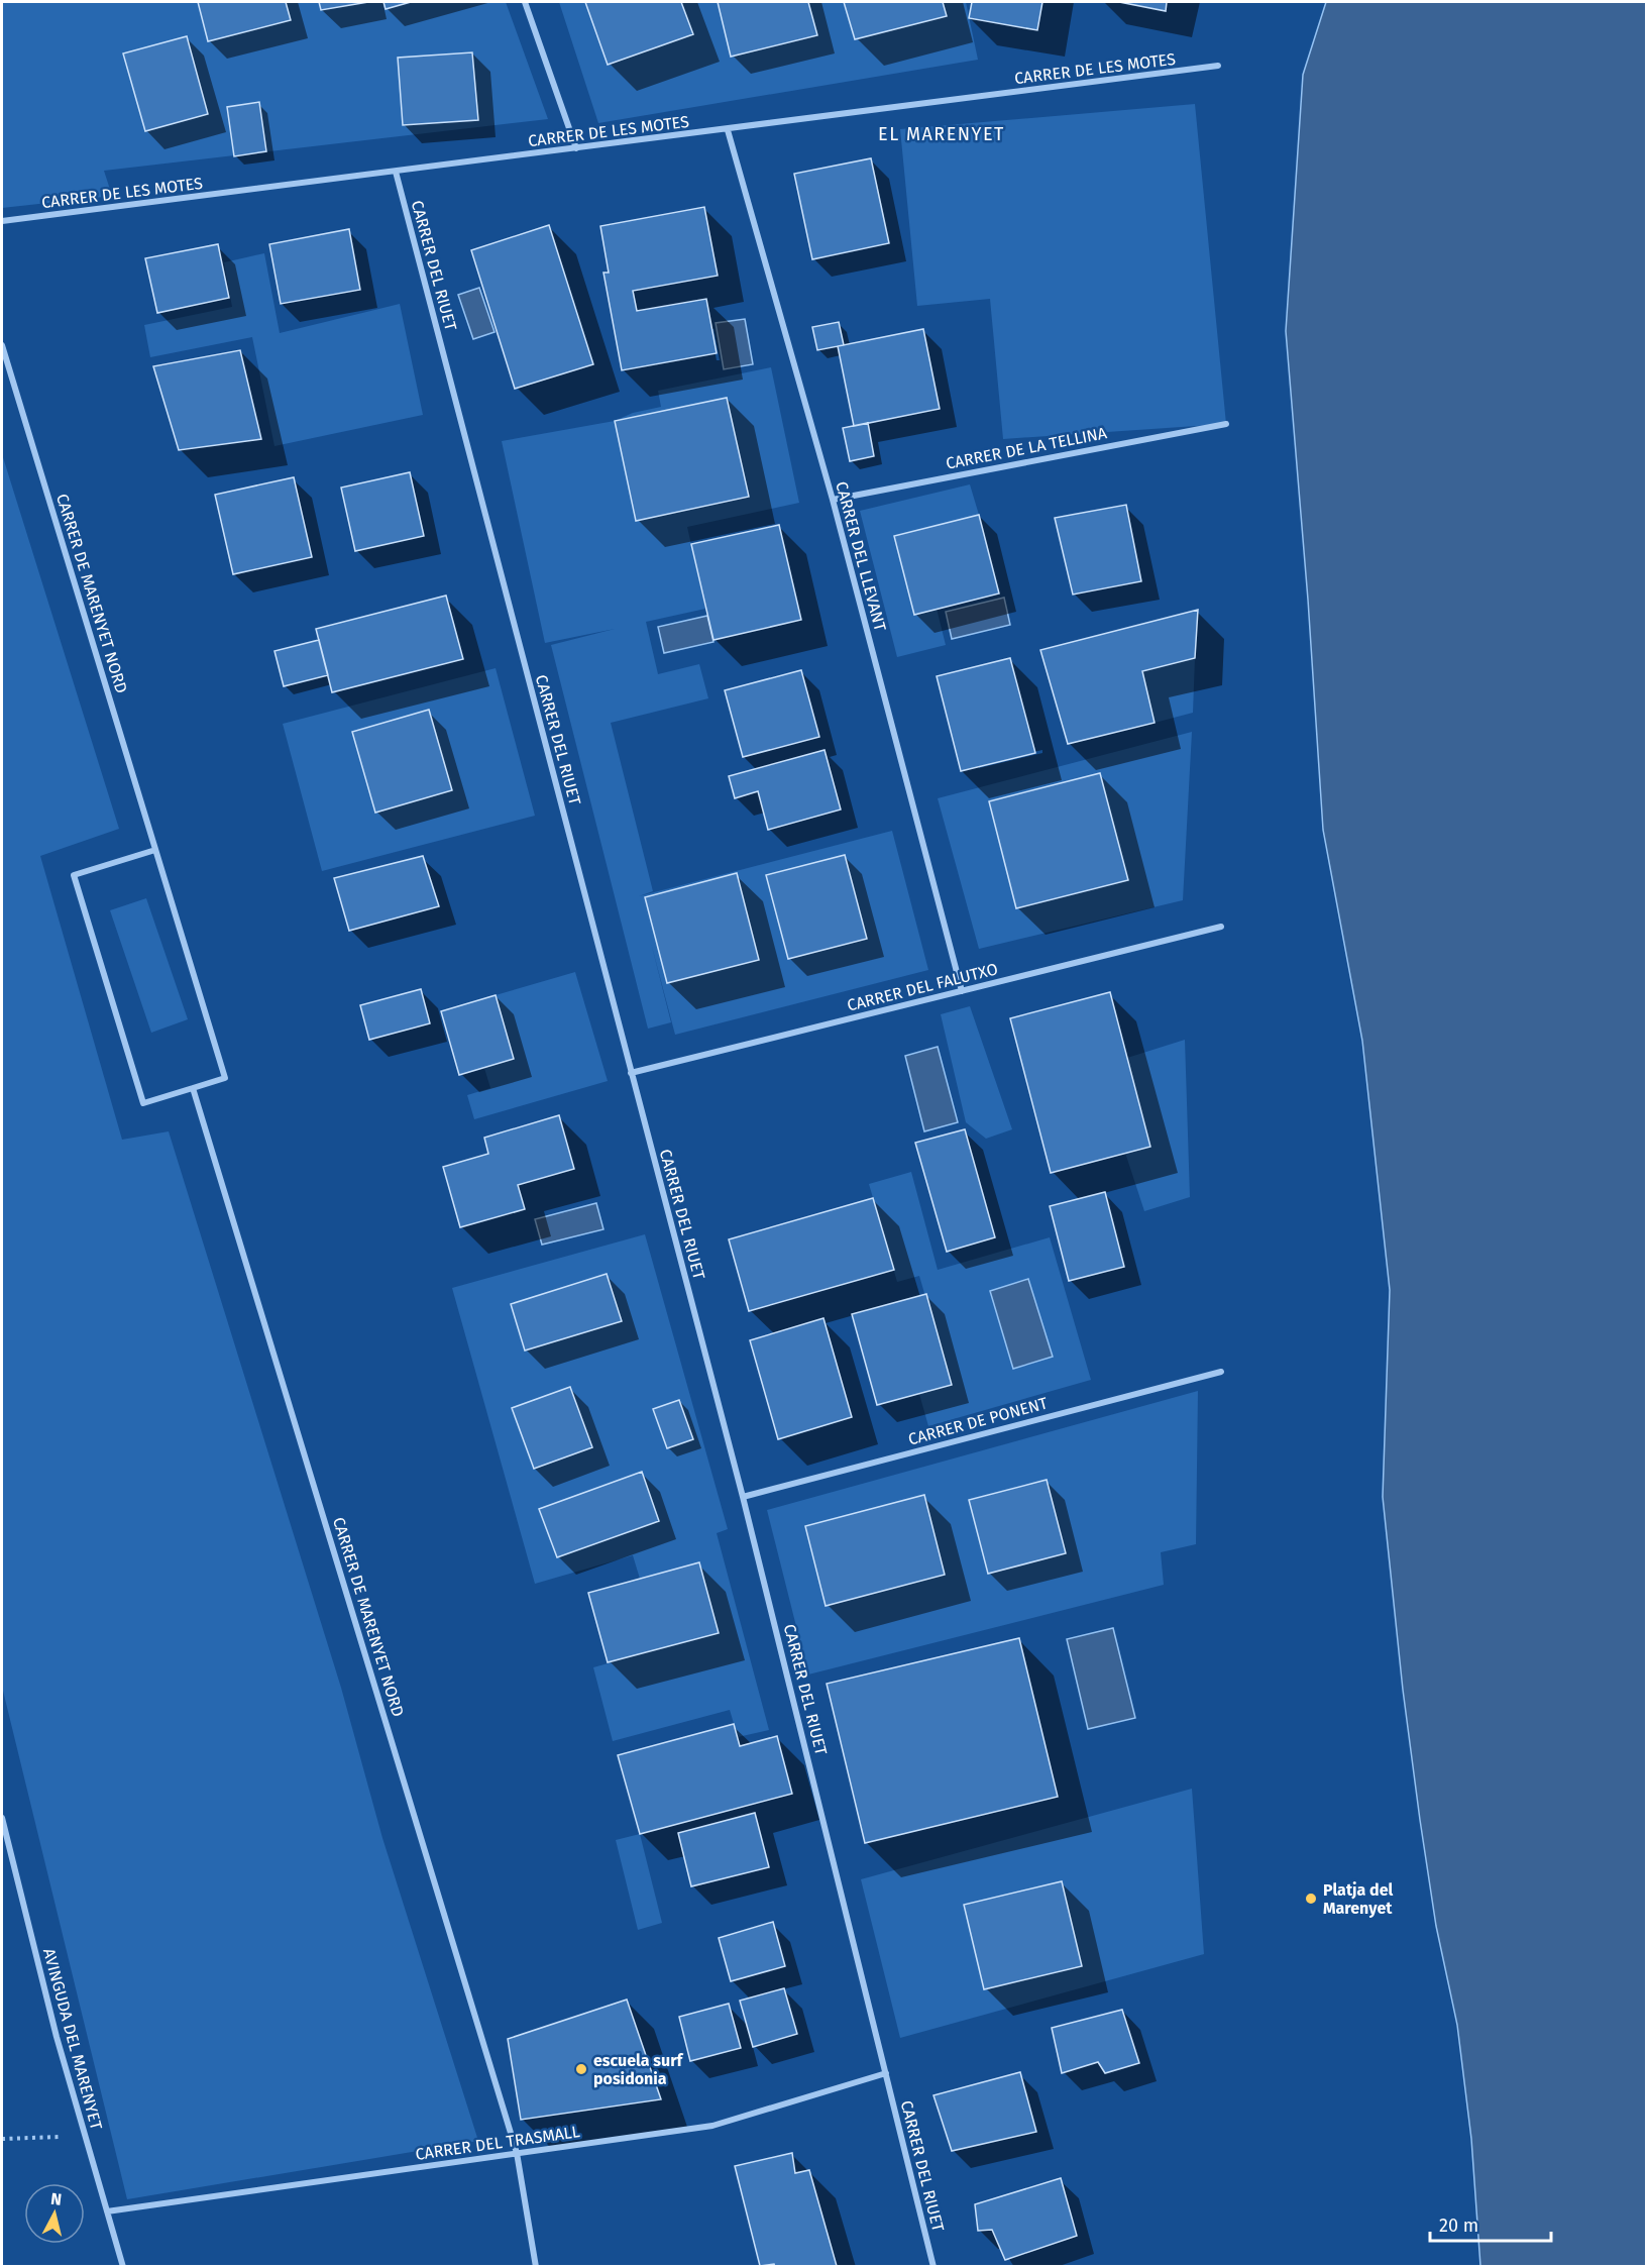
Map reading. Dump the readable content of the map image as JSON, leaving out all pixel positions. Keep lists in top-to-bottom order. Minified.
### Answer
{"streets":{"street":["CARRER DE LES MOTES","CARRER DEL RIUET","CARRER DE LA TELLINA","CARRER DEL LLEVANT","CARRER DE MARENYET NORD","CARRER DEL FALUTXO","CARRER DE PONENT","AVINGUDA DEL MARENYET","CARRER DEL TRASMALL"]},"crossings":[["CARRER DE LES MOTES","CARRER DEL RIUET"],["CARRER DE LES MOTES","CARRER DEL LLEVANT"],["CARRER DEL RIUET","CARRER DEL FALUTXO"],["CARRER DEL RIUET","CARRER DE PONENT"],["CARRER DEL RIUET","CARRER DEL TRASMALL"],["CARRER DE LA TELLINA","CARRER DEL LLEVANT"],["CARRER DEL LLEVANT","CARRER DEL FALUTXO"],["CARRER DE MARENYET NORD","CARRER DEL TRASMALL"],["AVINGUDA DEL MARENYET","CARRER DEL TRASMALL"]],"districts":["EL MARENYET"],"places":["Platja del Marenyet","escuela surf posidonia"],"scale_bar":"20 m","north":"top"}
